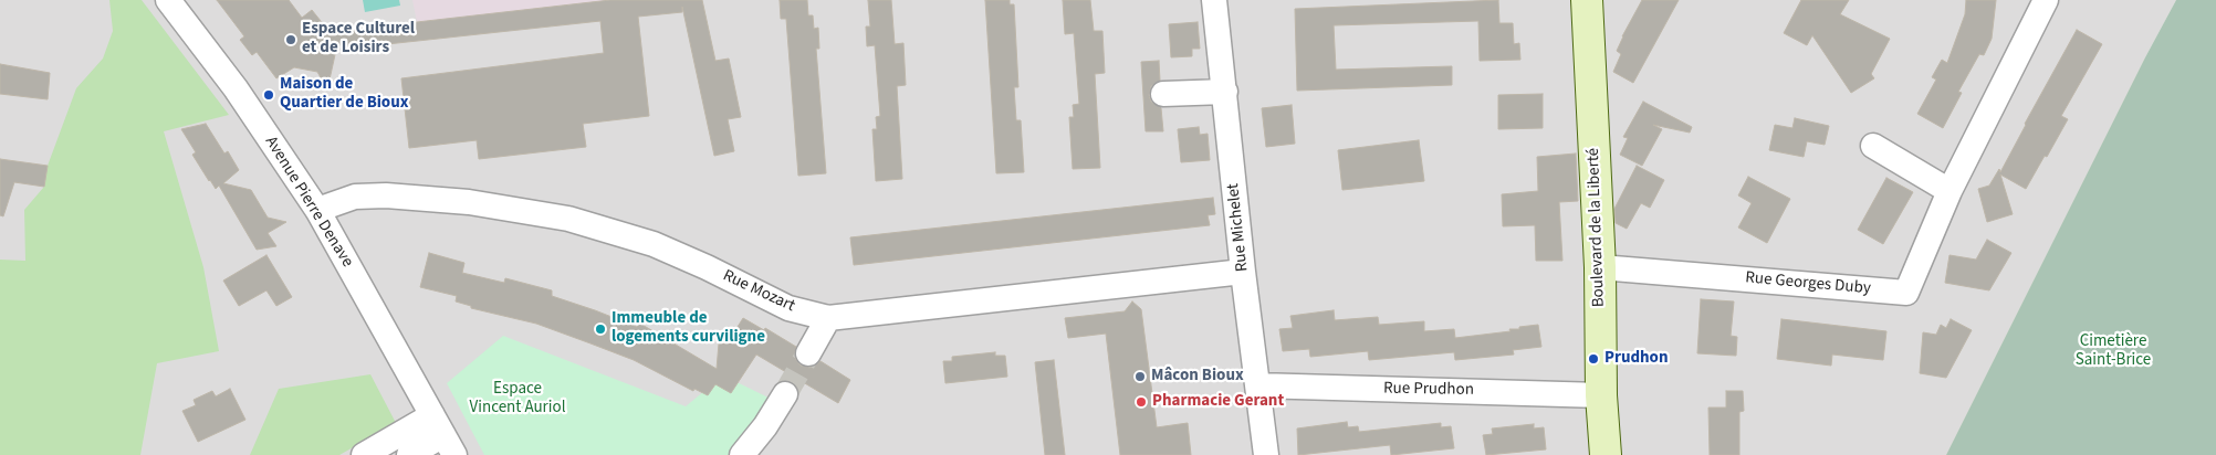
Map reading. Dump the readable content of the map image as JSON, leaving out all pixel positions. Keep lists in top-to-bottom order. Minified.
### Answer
{"streets":{"main road":["Boulevard de la Liberté"],"street":["Avenue Pierre Denave","Rue Michelet","Rue Georges Duby","Rue Mozart","Rue Prudhon"]},"crossings":[["Avenue Pierre Denave","Rue Mozart"],["Rue Michelet","Rue Mozart"],["Rue Michelet","Rue Prudhon"],["Boulevard de la Liberté","Rue Georges Duby"],["Boulevard de la Liberté","Rue Prudhon"]],"parks":["Cimetière Saint-Brice","Espace Vincent Auriol"],"places":["Espace Culturel et de Loisirs","Maison de Quartier de Bioux","Immeuble de logements curviligne","Prudhon","Mâcon Bioux","Pharmacie Gerant"]}
